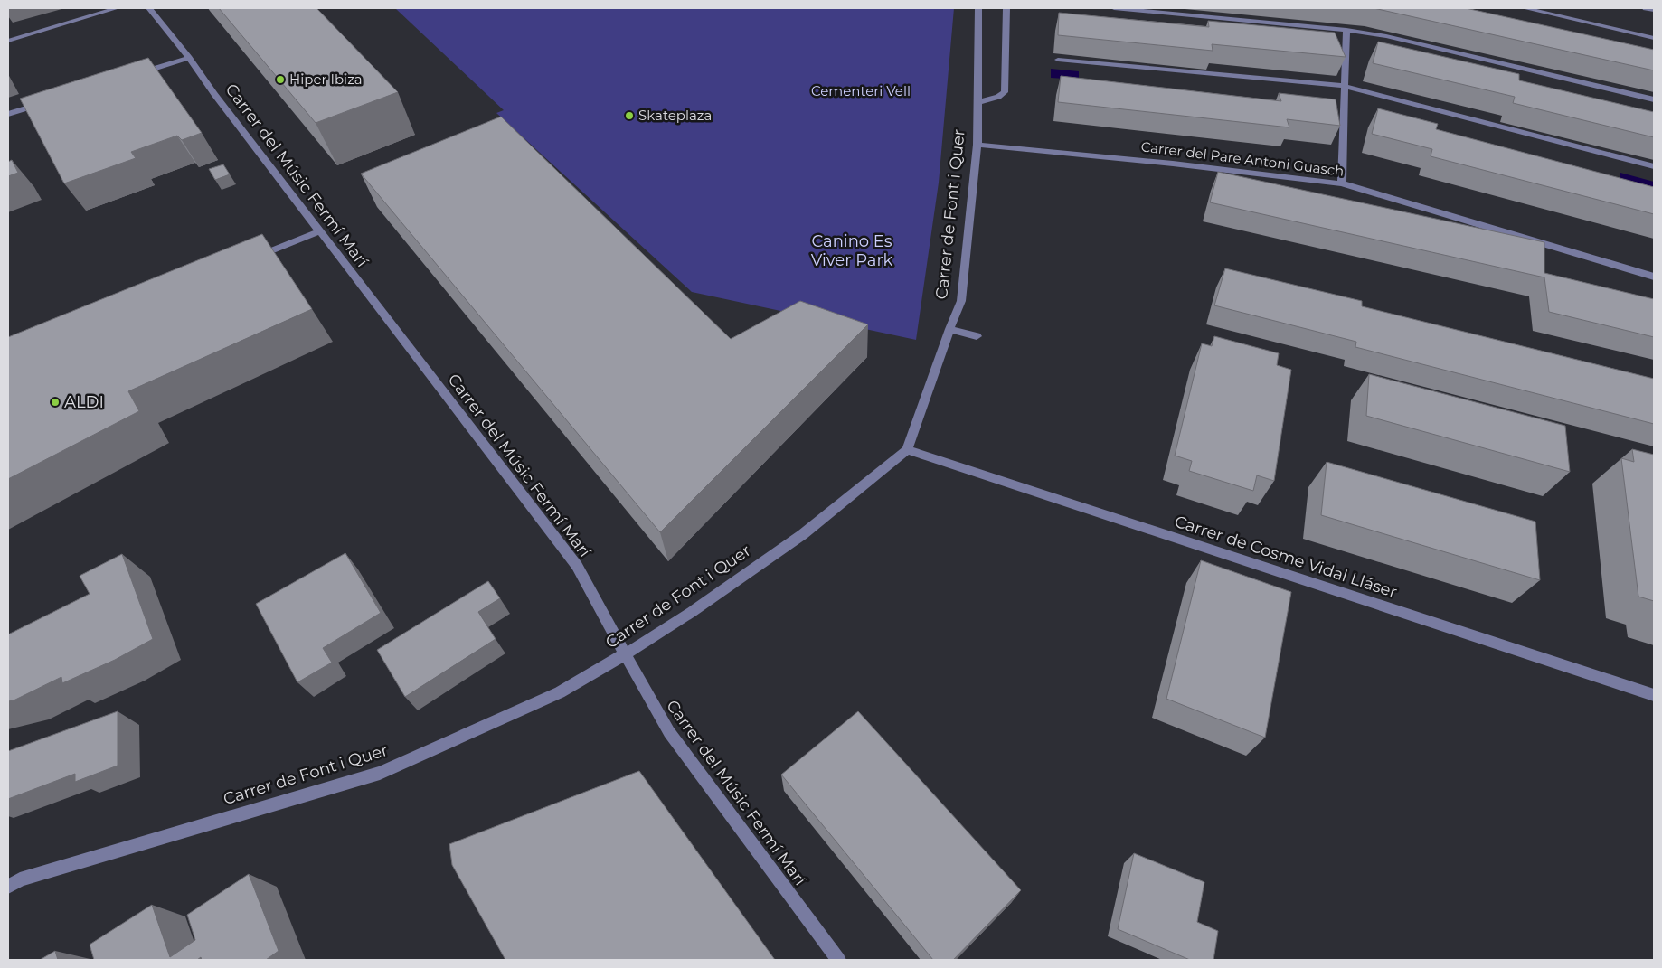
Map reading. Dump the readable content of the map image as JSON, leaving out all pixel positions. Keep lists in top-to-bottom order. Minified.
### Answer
{"streets":{"street":["Carrer del Pare Antoni Guasch","Carrer del Músic Fermí Marí","Carrer de Font i Quer","Carrer de Cosme Vidal Lláser"]},"crossings":[["Carrer del Pare Antoni Guasch","Carrer de Font i Quer"],["Carrer del Músic Fermí Marí","Carrer de Font i Quer"],["Carrer de Font i Quer","Carrer de Cosme Vidal Lláser"]],"parks":["Cementeri Vell","Canino Es Viver Park"],"places":["Hiper Ibiza","Skateplaza","ALDI"]}
